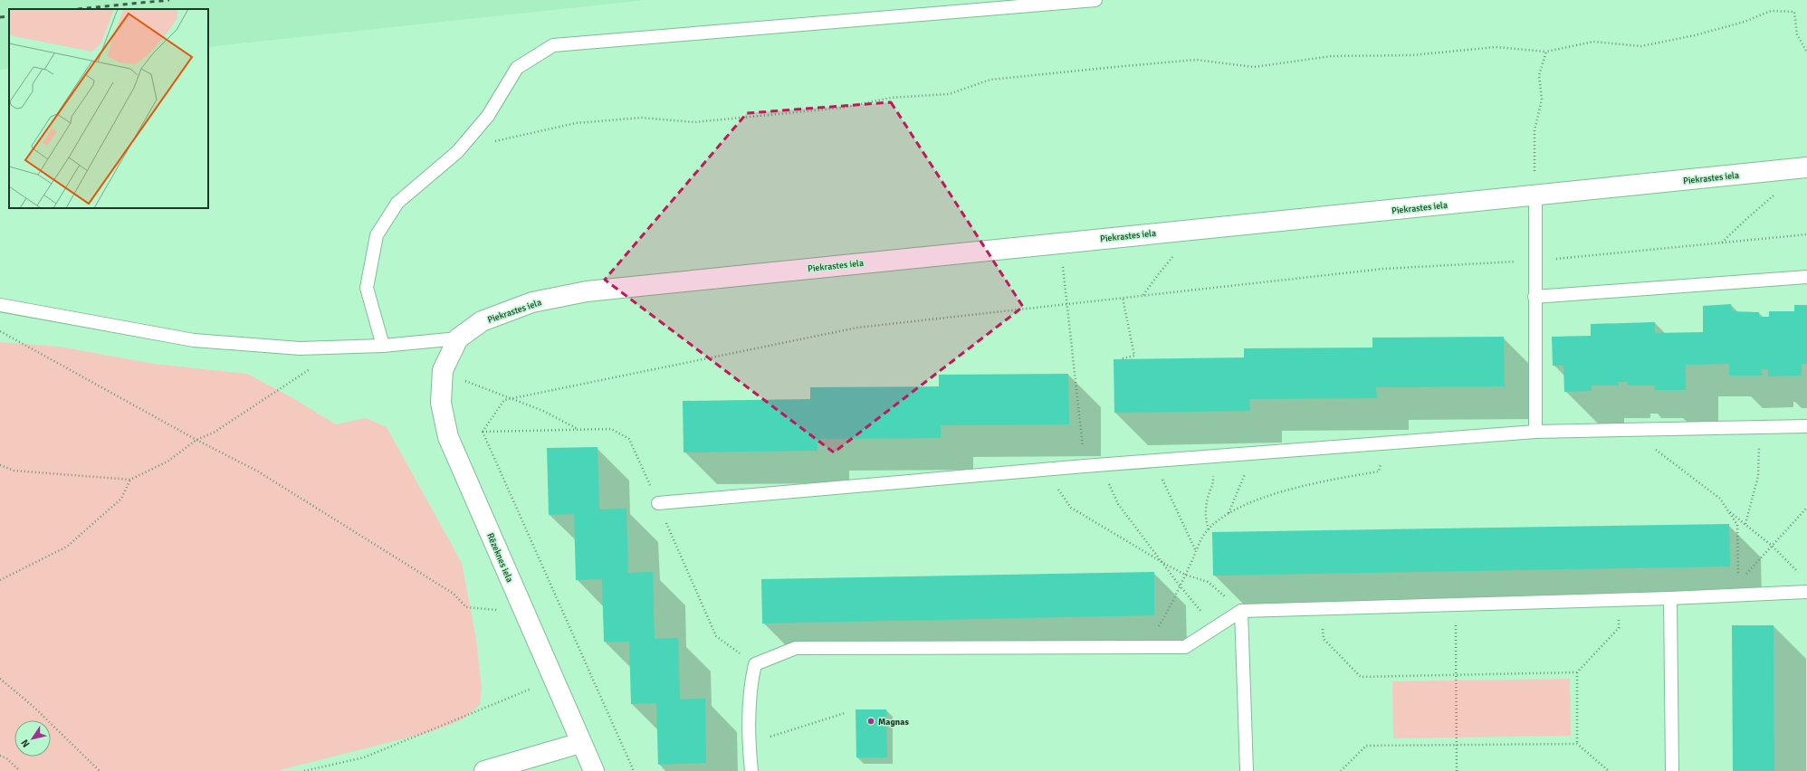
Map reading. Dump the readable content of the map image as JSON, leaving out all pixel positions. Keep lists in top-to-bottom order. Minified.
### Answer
{"streets":{"street":["Piekrastes iela","Rēzeknes iela"]},"crossings":[["Piekrastes iela","Rēzeknes iela"]],"places":["Magnas"],"north":"bottom left"}
